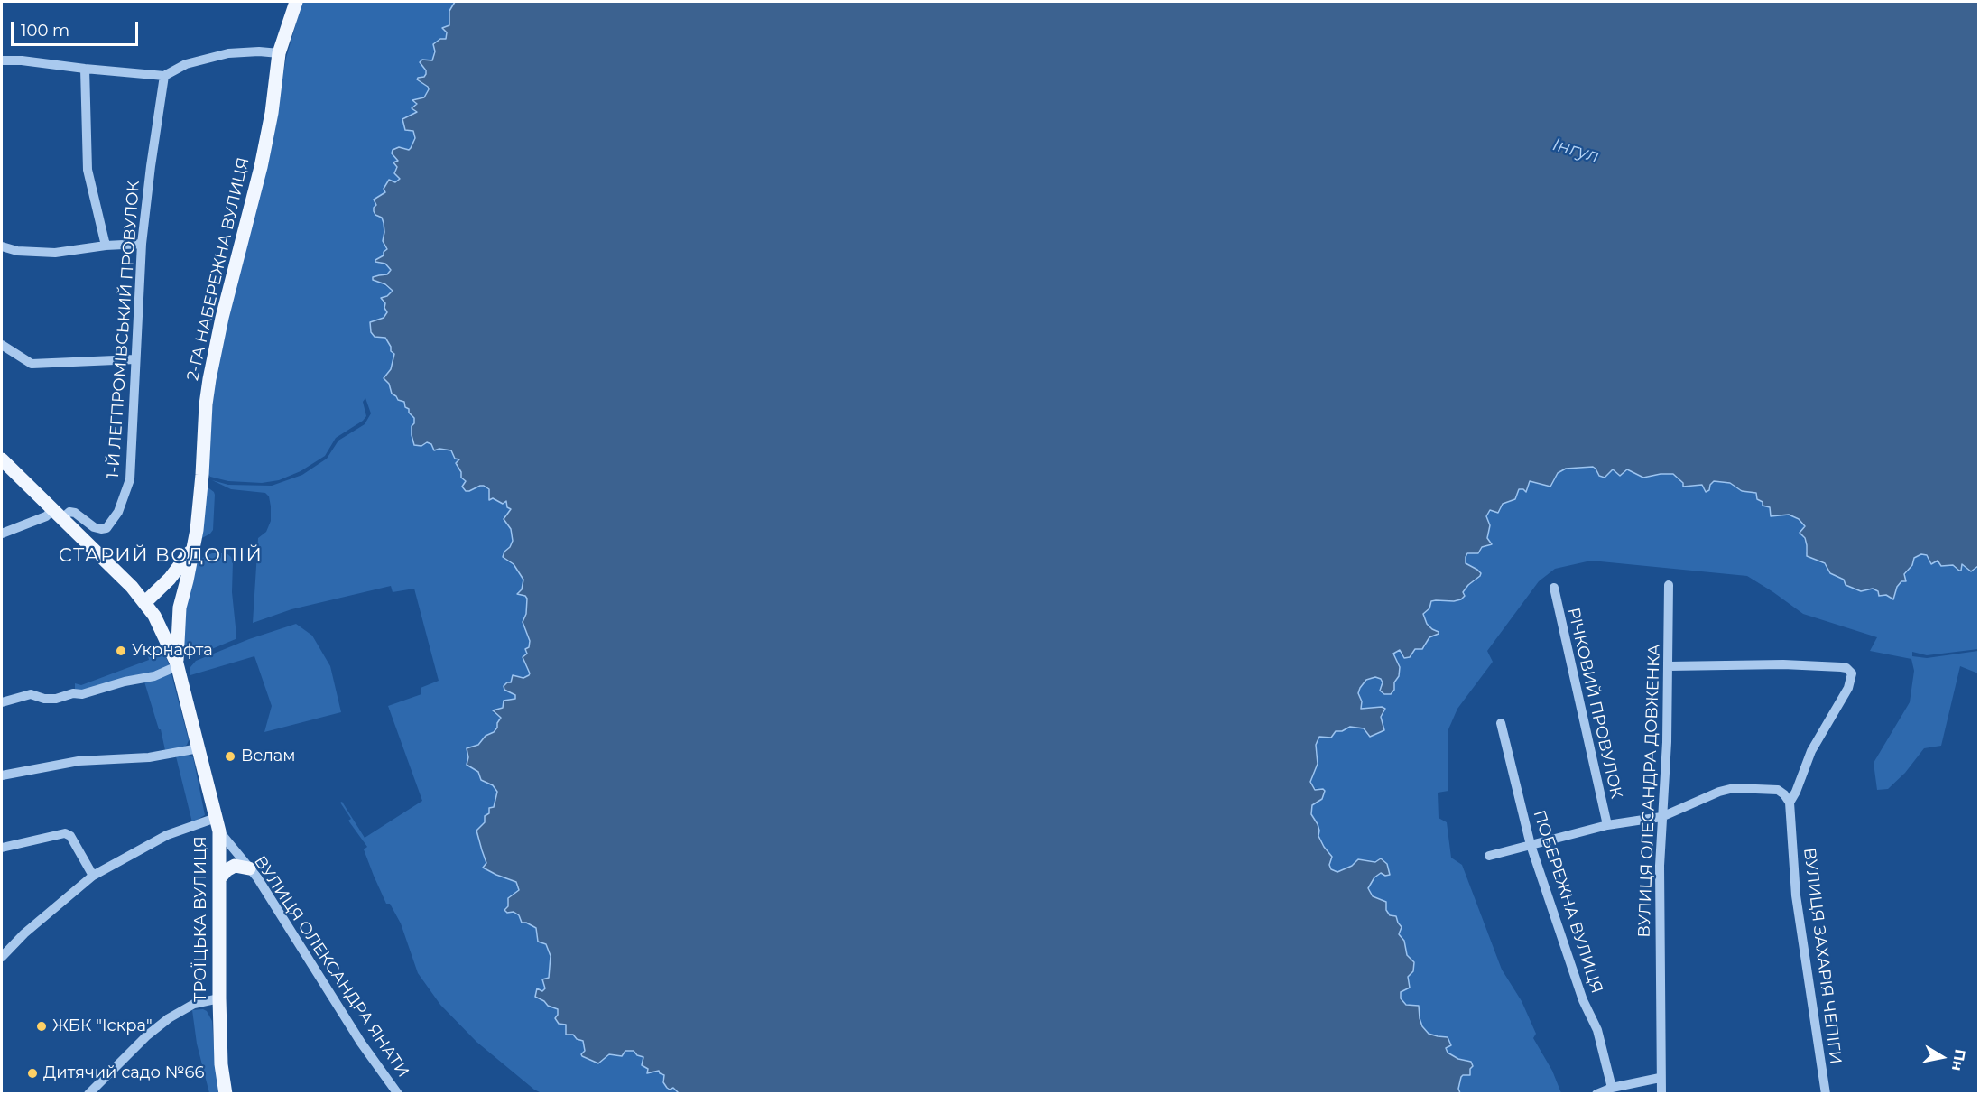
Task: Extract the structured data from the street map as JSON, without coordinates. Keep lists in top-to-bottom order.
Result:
{
  "streets": {
    "main road": ["2-ГА НАБЕРЕЖНА ВУЛИЦЯ", "ТРОЇЦЬКА ВУЛИЦЯ"],
    "street": [
      "1-Й ЛЕГПРОМІВСЬКИЙ ПРОВУЛОК",
      "РІЧКОВИЙ ПРОВУЛОК",
      "ВУЛИЦЯ ОЛЕСАНДРА ДОВЖЕНКА",
      "ПОБЕРЕЖНА ВУЛИЦЯ",
      "ВУЛИЦЯ ЗАХАРІЯ ЧЕПІГИ",
      "ВУЛИЦЯ ОЛЕКСАНДРА ЯНАТИ"
    ]
  },
  "crossings": [
    ["2-ГА НАБЕРЕЖНА ВУЛИЦЯ", "ТРОЇЦЬКА ВУЛИЦЯ"],
    ["1-Й ЛЕГПРОМІВСЬКИЙ ПРОВУЛОК", "ТРОЇЦЬКА ВУЛИЦЯ"],
    ["ВУЛИЦЯ ОЛЕСАНДРА ДОВЖЕНКА", "ВУЛИЦЯ ЗАХАРІЯ ЧЕПІГИ"],
    ["ТРОЇЦЬКА ВУЛИЦЯ", "ВУЛИЦЯ ОЛЕКСАНДРА ЯНАТИ"]
  ],
  "districts": ["СТАРИЙ ВОДОПІЙ"],
  "water": ["Інгул"],
  "places": [
    "Укрнафта",
    "Велам",
    "ЖБК \"Іскра\"",
    "Дитячий садо №66"
  ],
  "scale_bar": "100 m",
  "north": "right"
}
